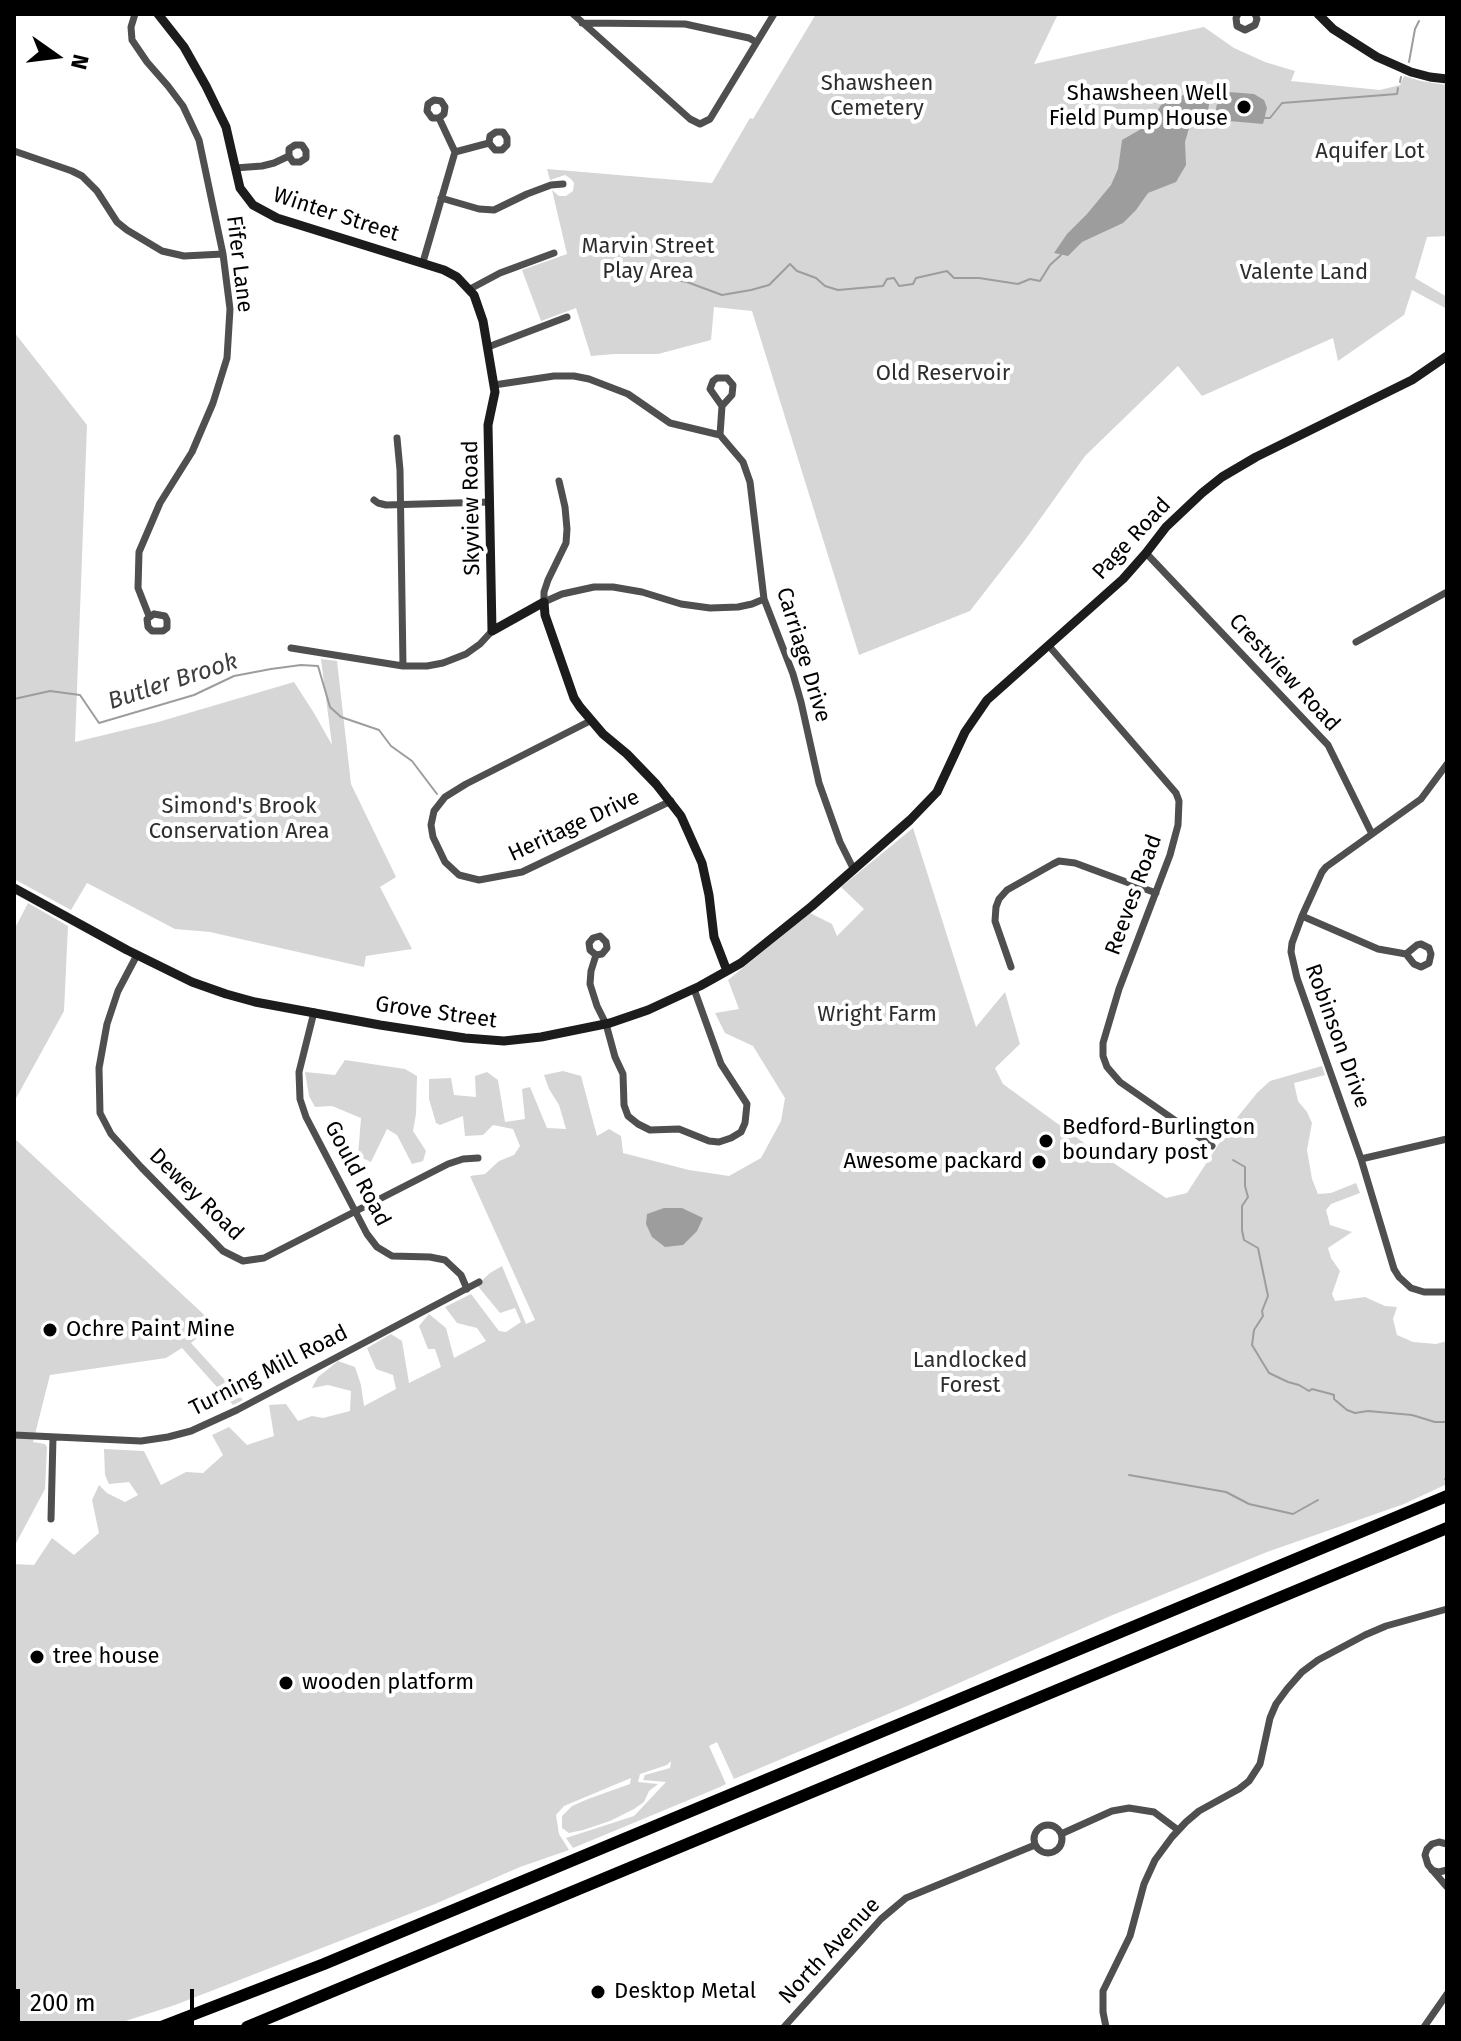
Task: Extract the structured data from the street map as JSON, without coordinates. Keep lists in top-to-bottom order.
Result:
{
  "streets": {
    "main road": [
      "Winter Street",
      "Skyview Road",
      "Page Road",
      "Grove Street"
    ],
    "street": [
      "Fifer Lane",
      "Carriage Drive",
      "Crestview Road",
      "Heritage Drive",
      "Reeves Road",
      "Robinson Drive",
      "Gould Road",
      "Dewey Road",
      "Turning Mill Road",
      "North Avenue"
    ]
  },
  "crossings": [
    ["Page Road", "Crestview Road"],
    ["Page Road", "Reeves Road"],
    ["Page Road", "Grove Street"],
    ["Carriage Drive", "Grove Street"],
    ["Crestview Road", "Robinson Drive"],
    ["Grove Street", "Gould Road"],
    ["Grove Street", "Dewey Road"],
    ["Gould Road", "Dewey Road"],
    ["Gould Road", "Turning Mill Road"]
  ],
  "water": ["Butler Brook"],
  "parks": [
    "Shawsheen Cemetery",
    "Aquifer Lot",
    "Marvin Street Play Area",
    "Valente Land",
    "Old Reservoir",
    "Simond's Brook Conservation Area",
    "Wright Farm",
    "Landlocked Forest"
  ],
  "places": [
    "Shawsheen Well Field Pump House",
    "Bedford-Burlington boundary post",
    "Awesome packard",
    "Ochre Paint Mine",
    "tree house",
    "wooden platform",
    "Desktop Metal"
  ],
  "scale_bar": "200 m",
  "north": "right"
}
